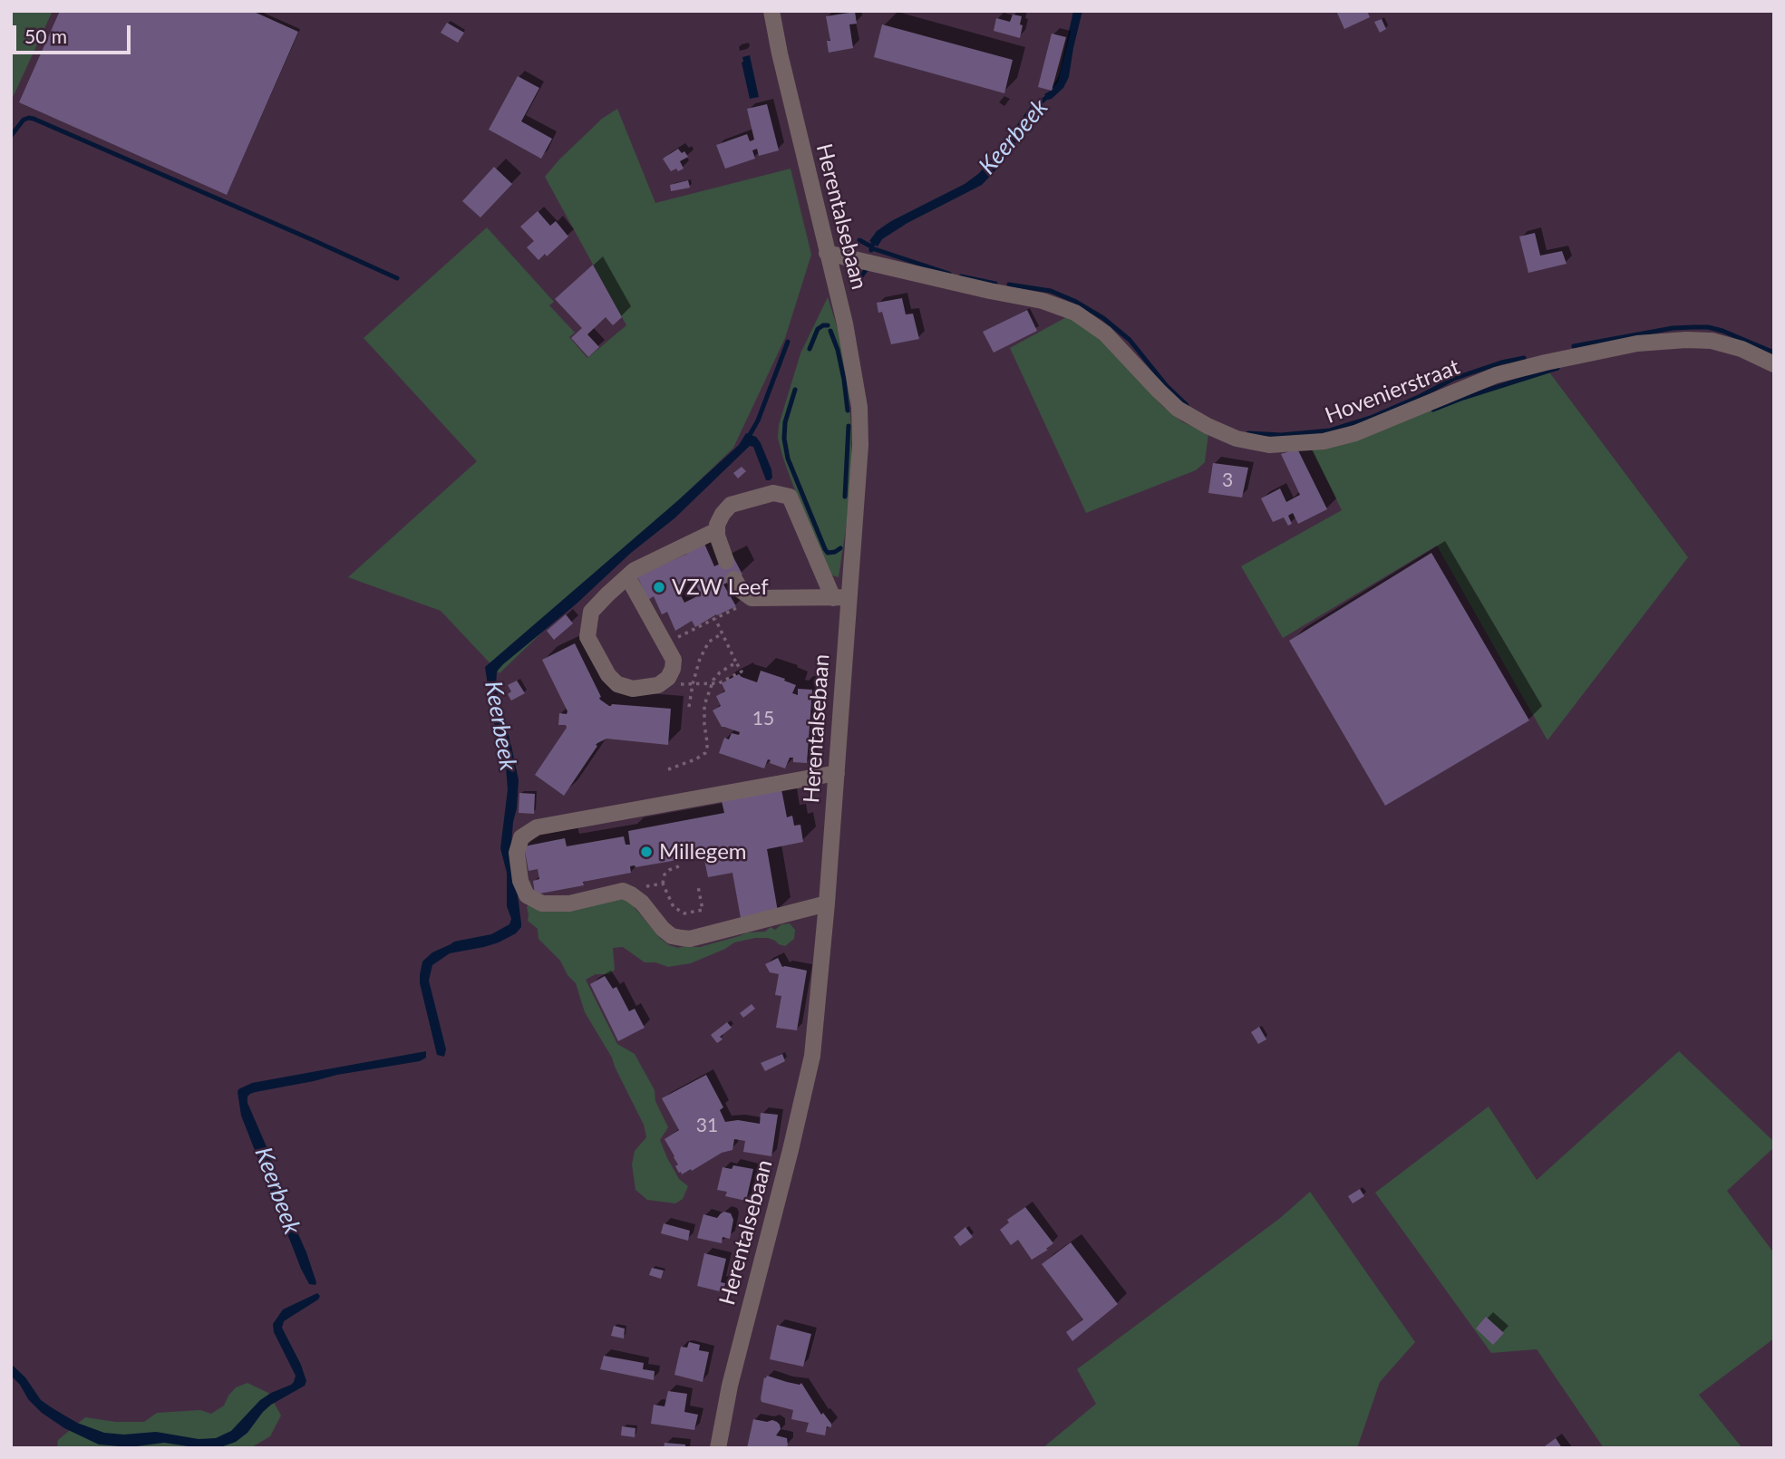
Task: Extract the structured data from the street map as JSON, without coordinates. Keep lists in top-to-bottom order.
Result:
{
  "streets": {
    "street": ["Herentalsebaan", "Hovenierstraat"]
  },
  "crossings": [
    ["Herentalsebaan", "Hovenierstraat"]
  ],
  "water": ["Keerbeek"],
  "places": ["VZW Leef", "Millegem"],
  "house_numbers": ["3", "15", "31"],
  "scale_bar": "50 m"
}
